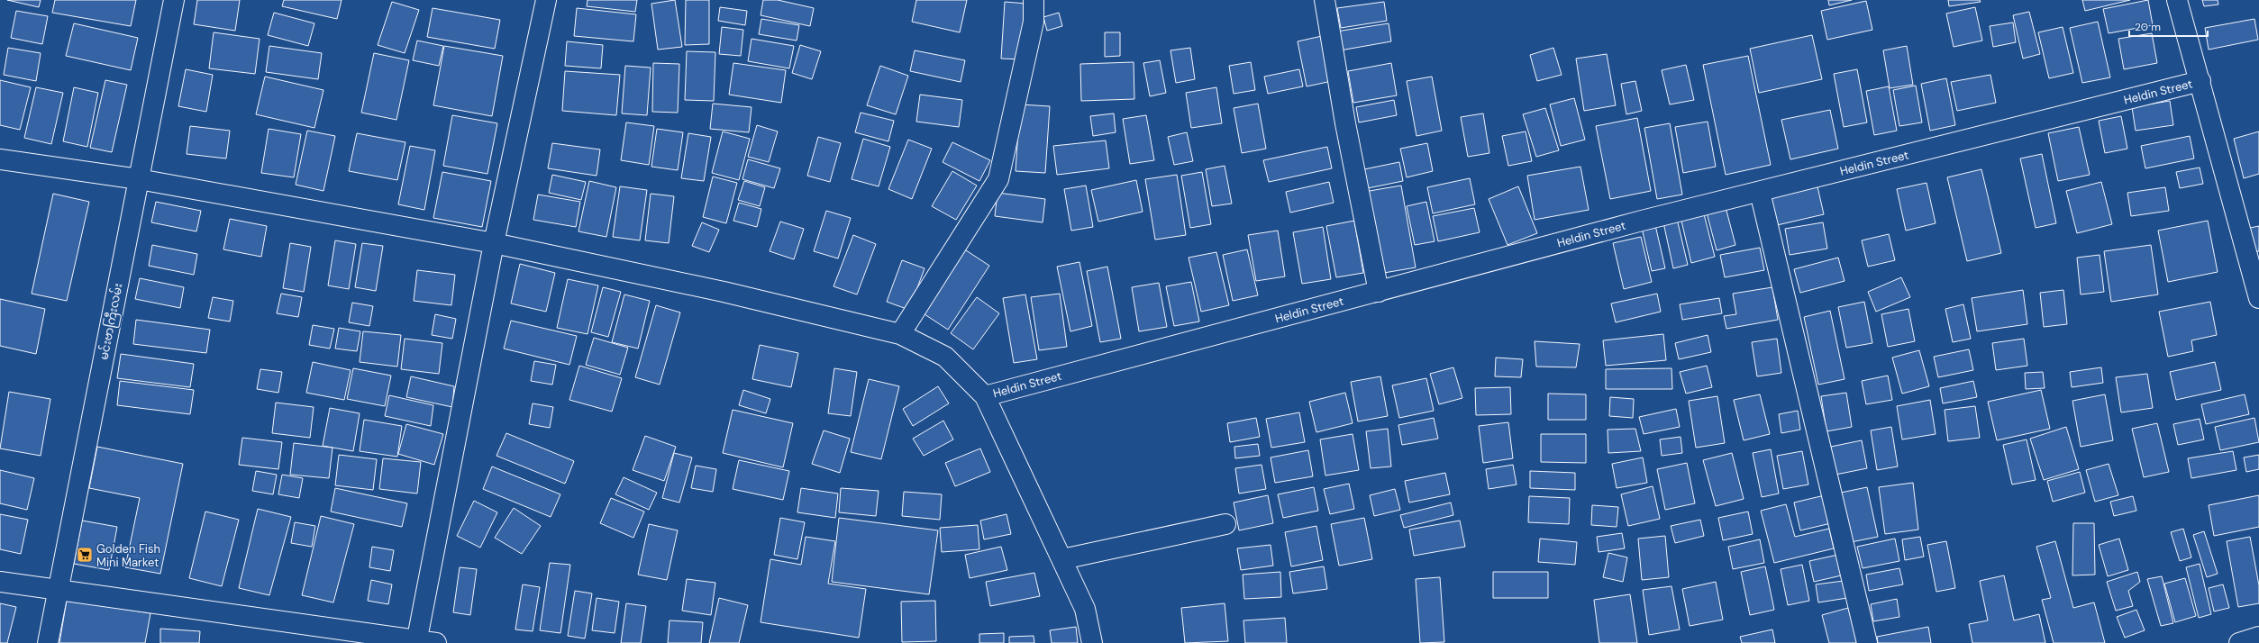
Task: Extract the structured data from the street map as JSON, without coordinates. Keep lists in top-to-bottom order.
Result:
{
  "streets": {
    "street": ["Heldin Street", "မင်းဗာကြီးလမ်း"]
  },
  "places": {
    "supermarket": ["Golden Fish Mini Market"]
  },
  "scale_bar": "20 m"
}
